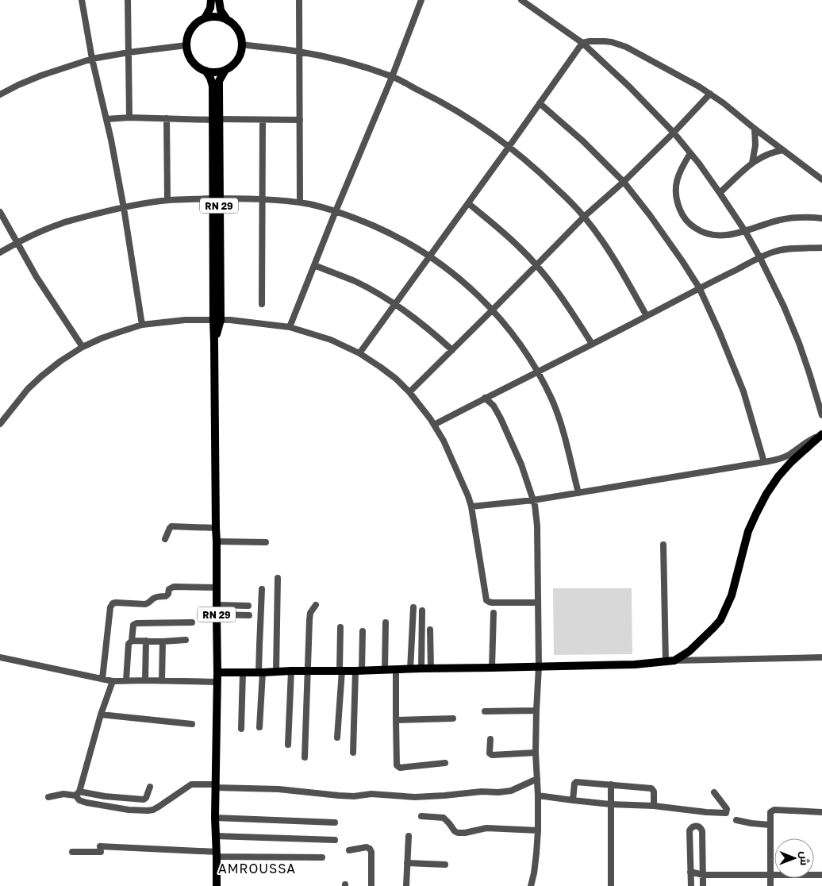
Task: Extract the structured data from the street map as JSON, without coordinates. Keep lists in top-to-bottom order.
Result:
{
  "streets": {
    "main road": ["RN 29"]
  },
  "districts": ["AMROUSSA"],
  "north": "right"
}
